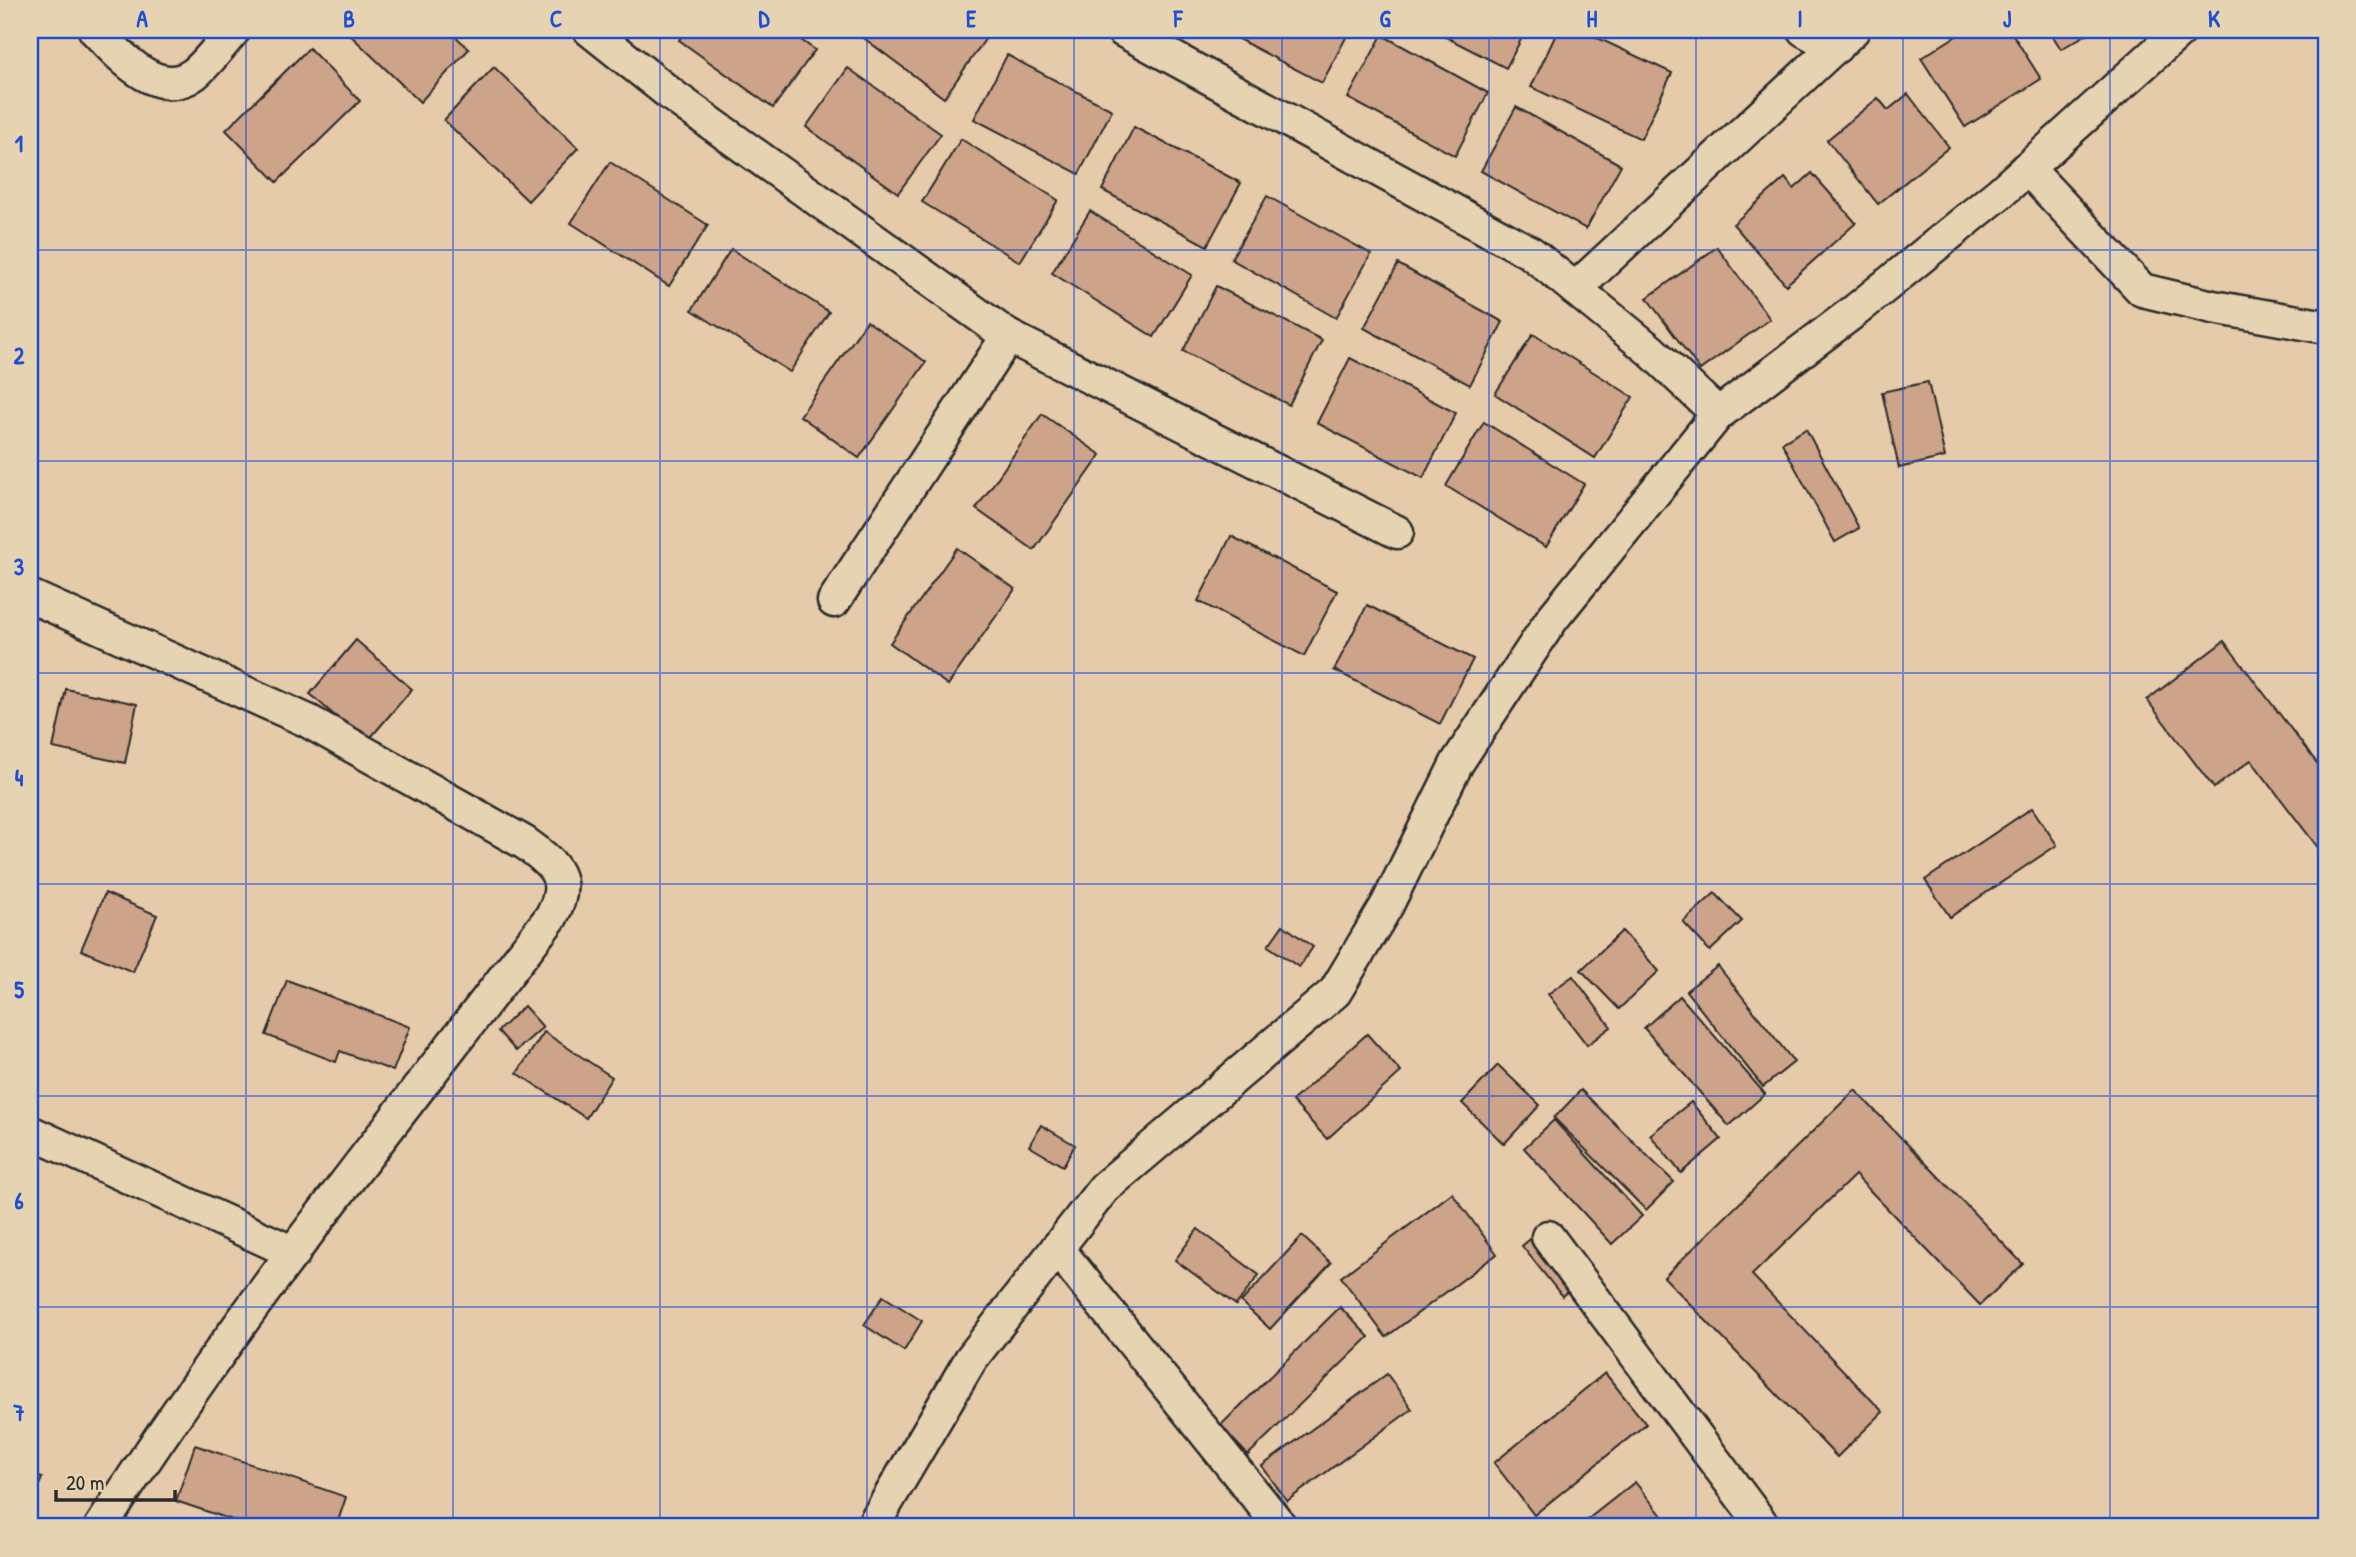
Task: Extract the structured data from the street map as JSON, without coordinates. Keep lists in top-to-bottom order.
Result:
{
  "scale_bar": "20 m",
  "grid": {
    "columns": [
      "A",
      "B",
      "C",
      "D",
      "E",
      "F",
      "G",
      "H",
      "I",
      "J",
      "K"
    ],
    "rows": [
      "1",
      "2",
      "3",
      "4",
      "5",
      "6",
      "7"
    ]
  }
}
